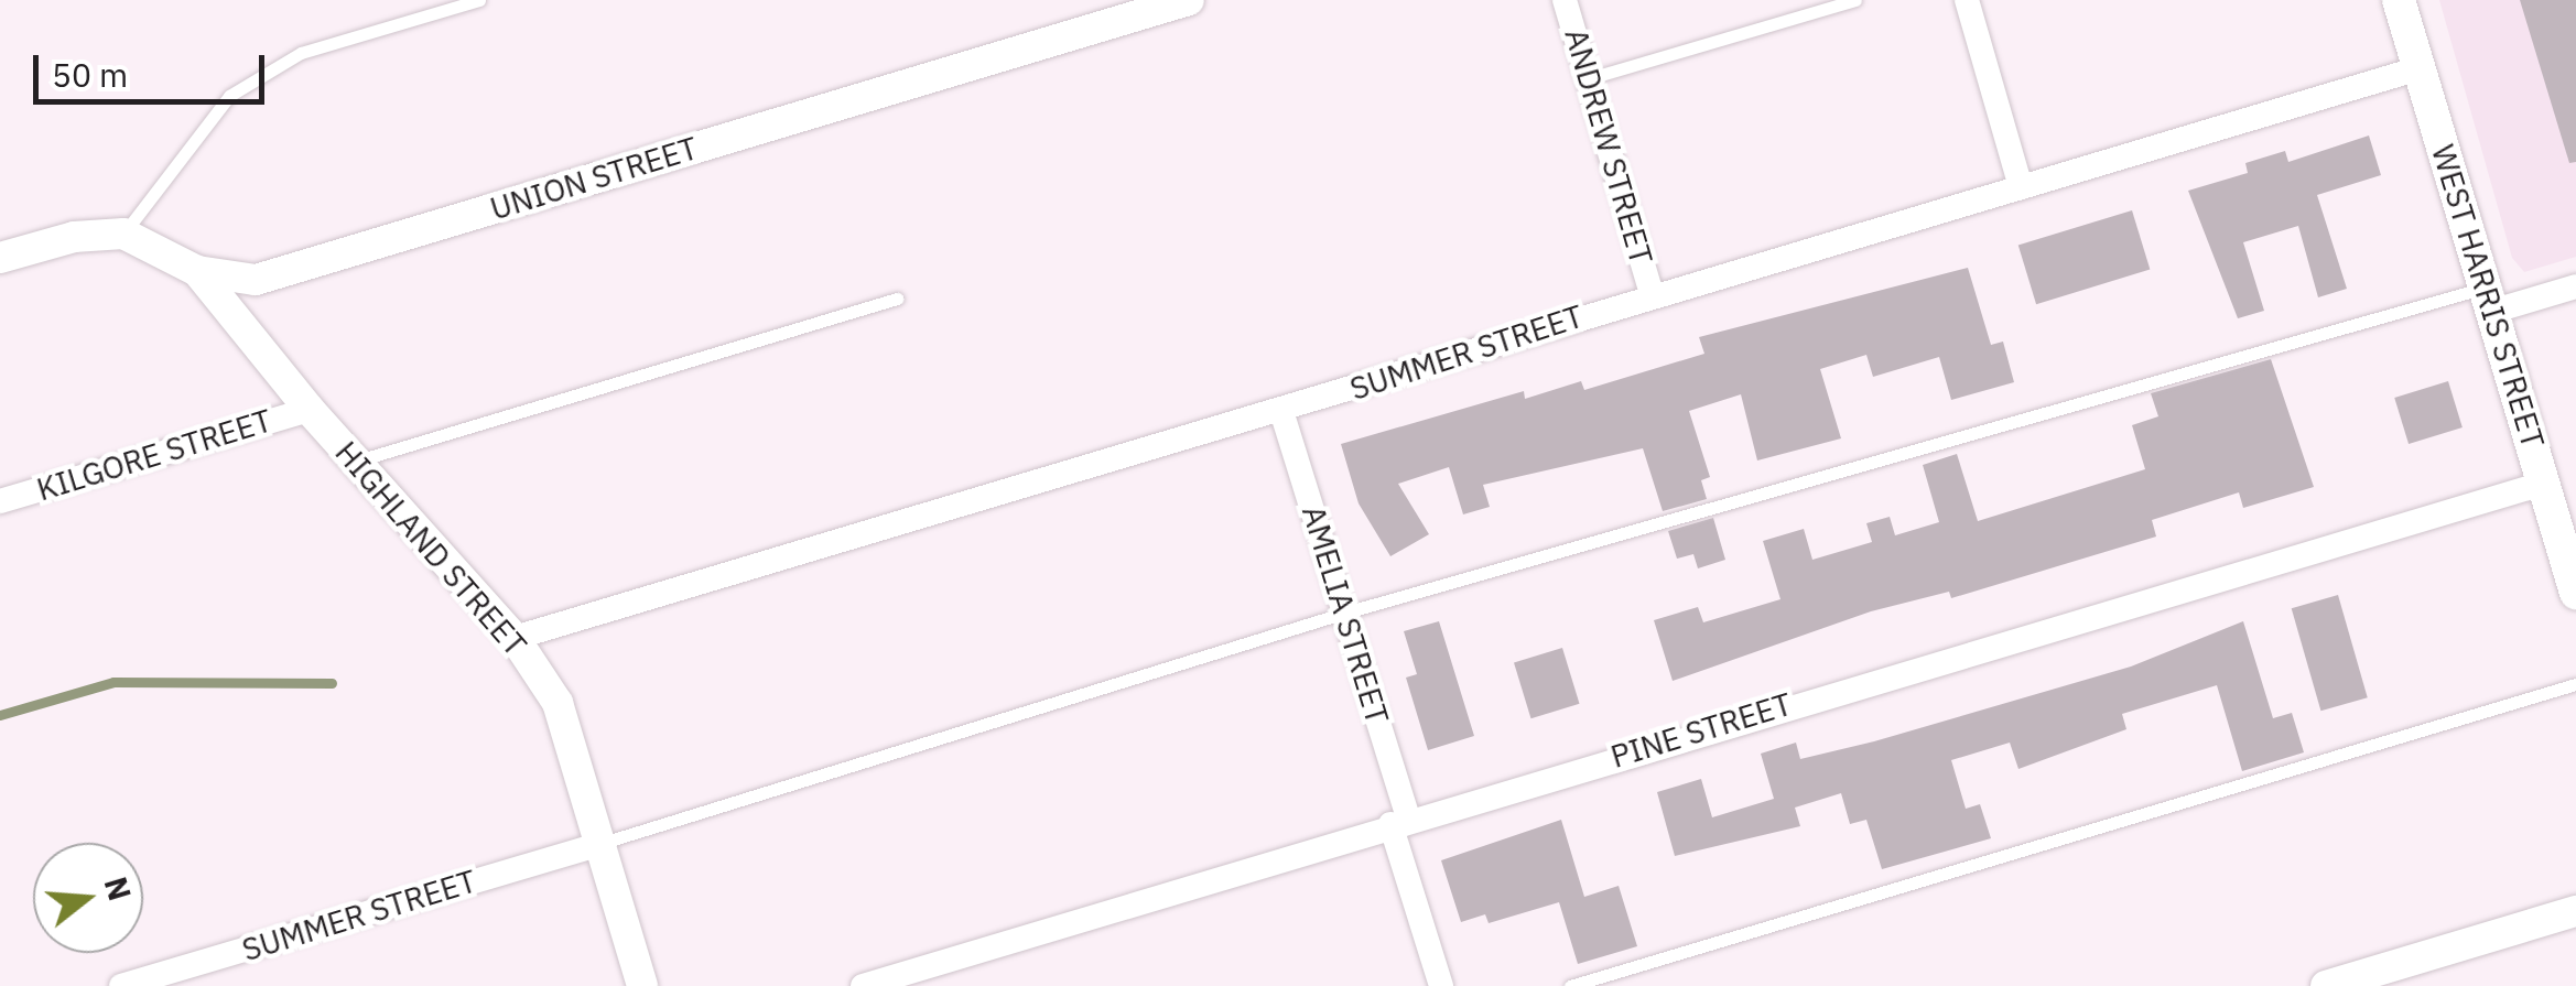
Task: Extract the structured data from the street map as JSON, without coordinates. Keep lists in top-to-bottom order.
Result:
{
  "streets": {
    "main road": ["WEST HARRIS STREET"],
    "street": [
      "ANDREW STREET",
      "UNION STREET",
      "SUMMER STREET",
      "KILGORE STREET",
      "HIGHLAND STREET",
      "AMELIA STREET",
      "PINE STREET"
    ]
  },
  "crossings": [
    ["ANDREW STREET", "SUMMER STREET"],
    ["UNION STREET", "HIGHLAND STREET"],
    ["WEST HARRIS STREET", "SUMMER STREET"],
    ["WEST HARRIS STREET", "PINE STREET"],
    ["SUMMER STREET", "HIGHLAND STREET"],
    ["SUMMER STREET", "AMELIA STREET"],
    ["KILGORE STREET", "HIGHLAND STREET"],
    ["AMELIA STREET", "PINE STREET"]
  ],
  "scale_bar": "50 m",
  "north": "right"
}
